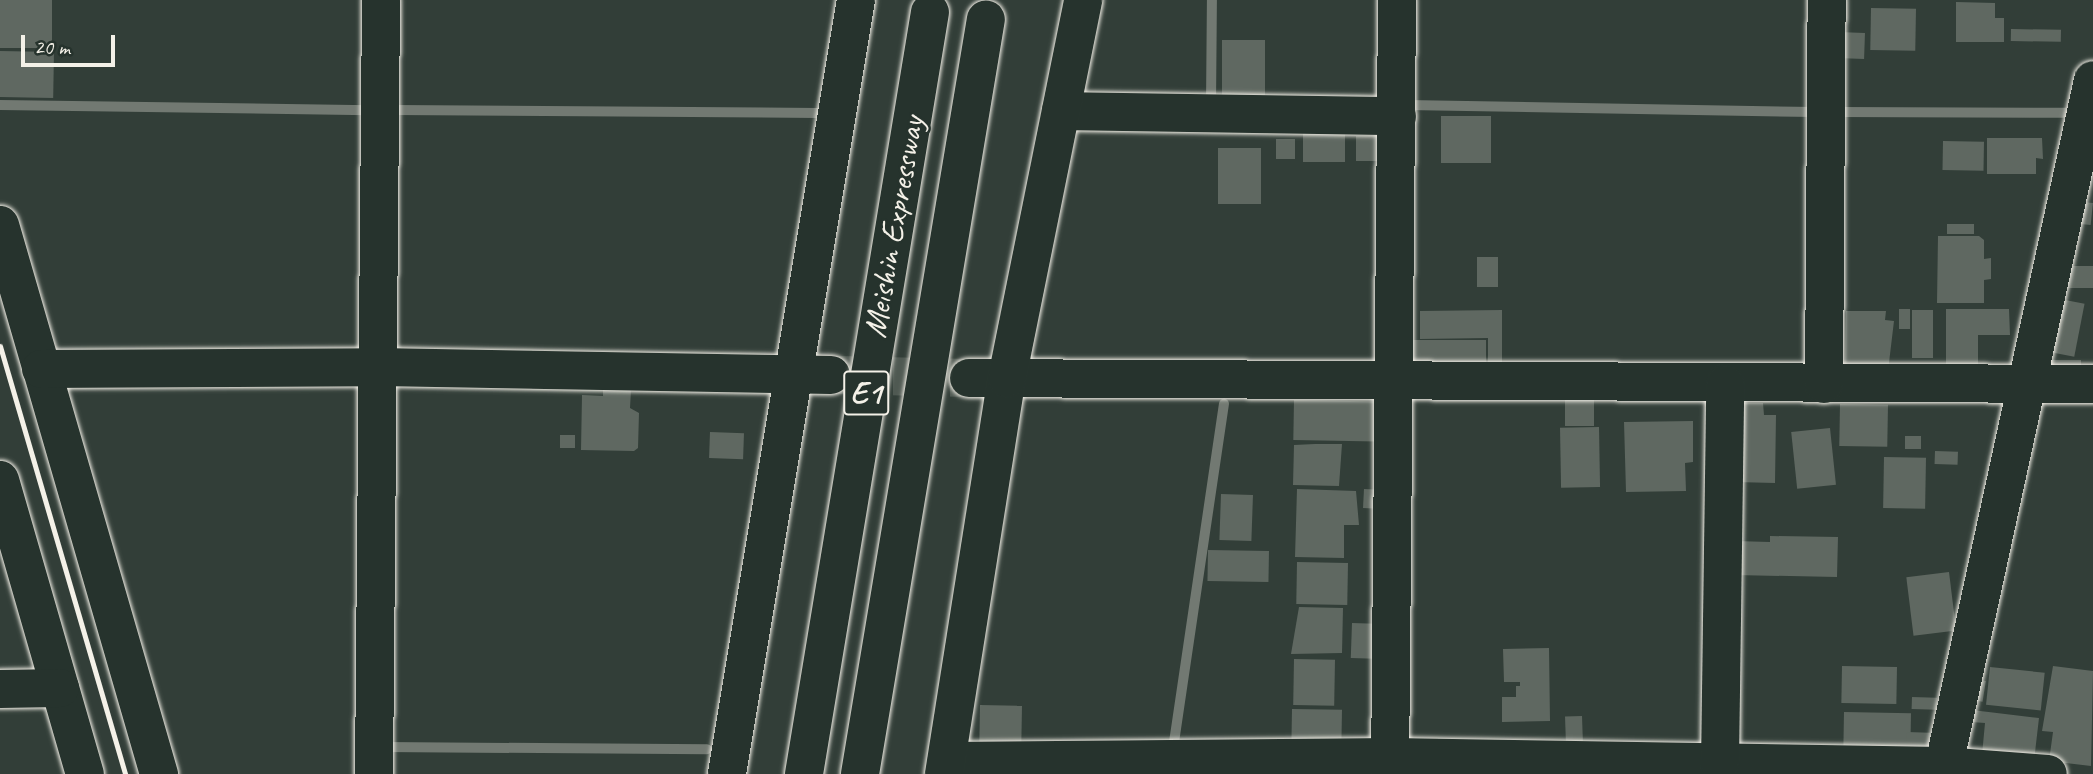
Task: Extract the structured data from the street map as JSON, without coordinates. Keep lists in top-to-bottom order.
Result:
{
  "streets": {
    "main road": ["Meishin Expressway", "E1"]
  },
  "scale_bar": "20 m"
}
